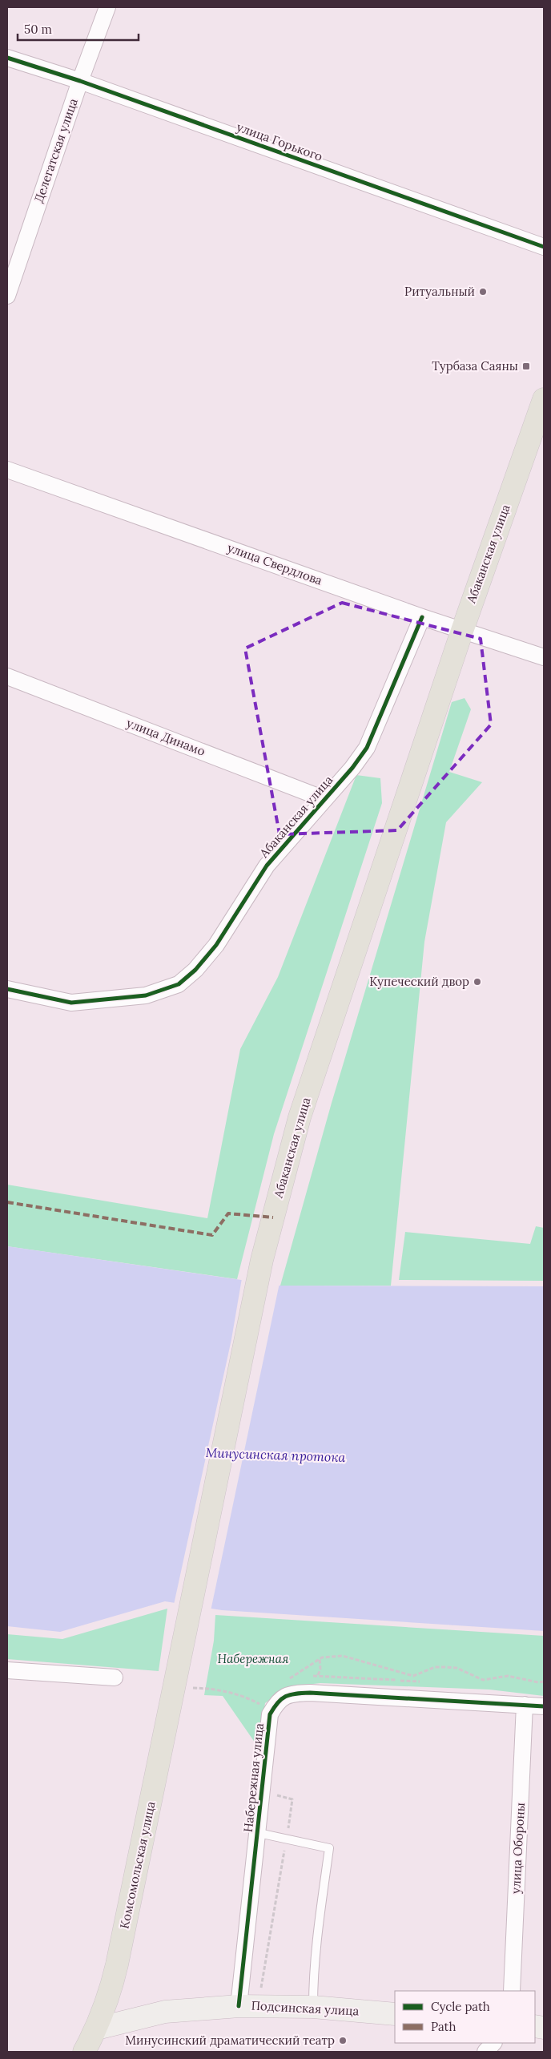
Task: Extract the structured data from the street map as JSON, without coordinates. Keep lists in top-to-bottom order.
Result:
{
  "streets": {
    "main road": ["Абаканская улица", "Комсомольская улица"],
    "street": [
      "улица Горького",
      "Делегатская улица",
      "улица Свердлова",
      "улица Динамо",
      "Набережная улица",
      "улица Обороны",
      "Подсинская улица"
    ]
  },
  "crossings": [
    ["улица Горького", "Делегатская улица"],
    ["Абаканская улица", "улица Свердлова"],
    ["Абаканская улица", "улица Динамо"],
    ["Абаканская улица", "Комсомольская улица"],
    ["Набережная улица", "улица Обороны"],
    ["Набережная улица", "Подсинская улица"],
    ["Комсомольская улица", "Подсинская улица"]
  ],
  "water": ["Минусинская протока"],
  "parks": ["Набережная"],
  "places": {
    "other": ["Ритуальный", "Купеческий двор", "Минусинский драматический театр"],
    "transit": ["Турбаза Саяны"]
  },
  "legend": ["Cycle path", "Path"],
  "scale_bar": "50 m"
}
